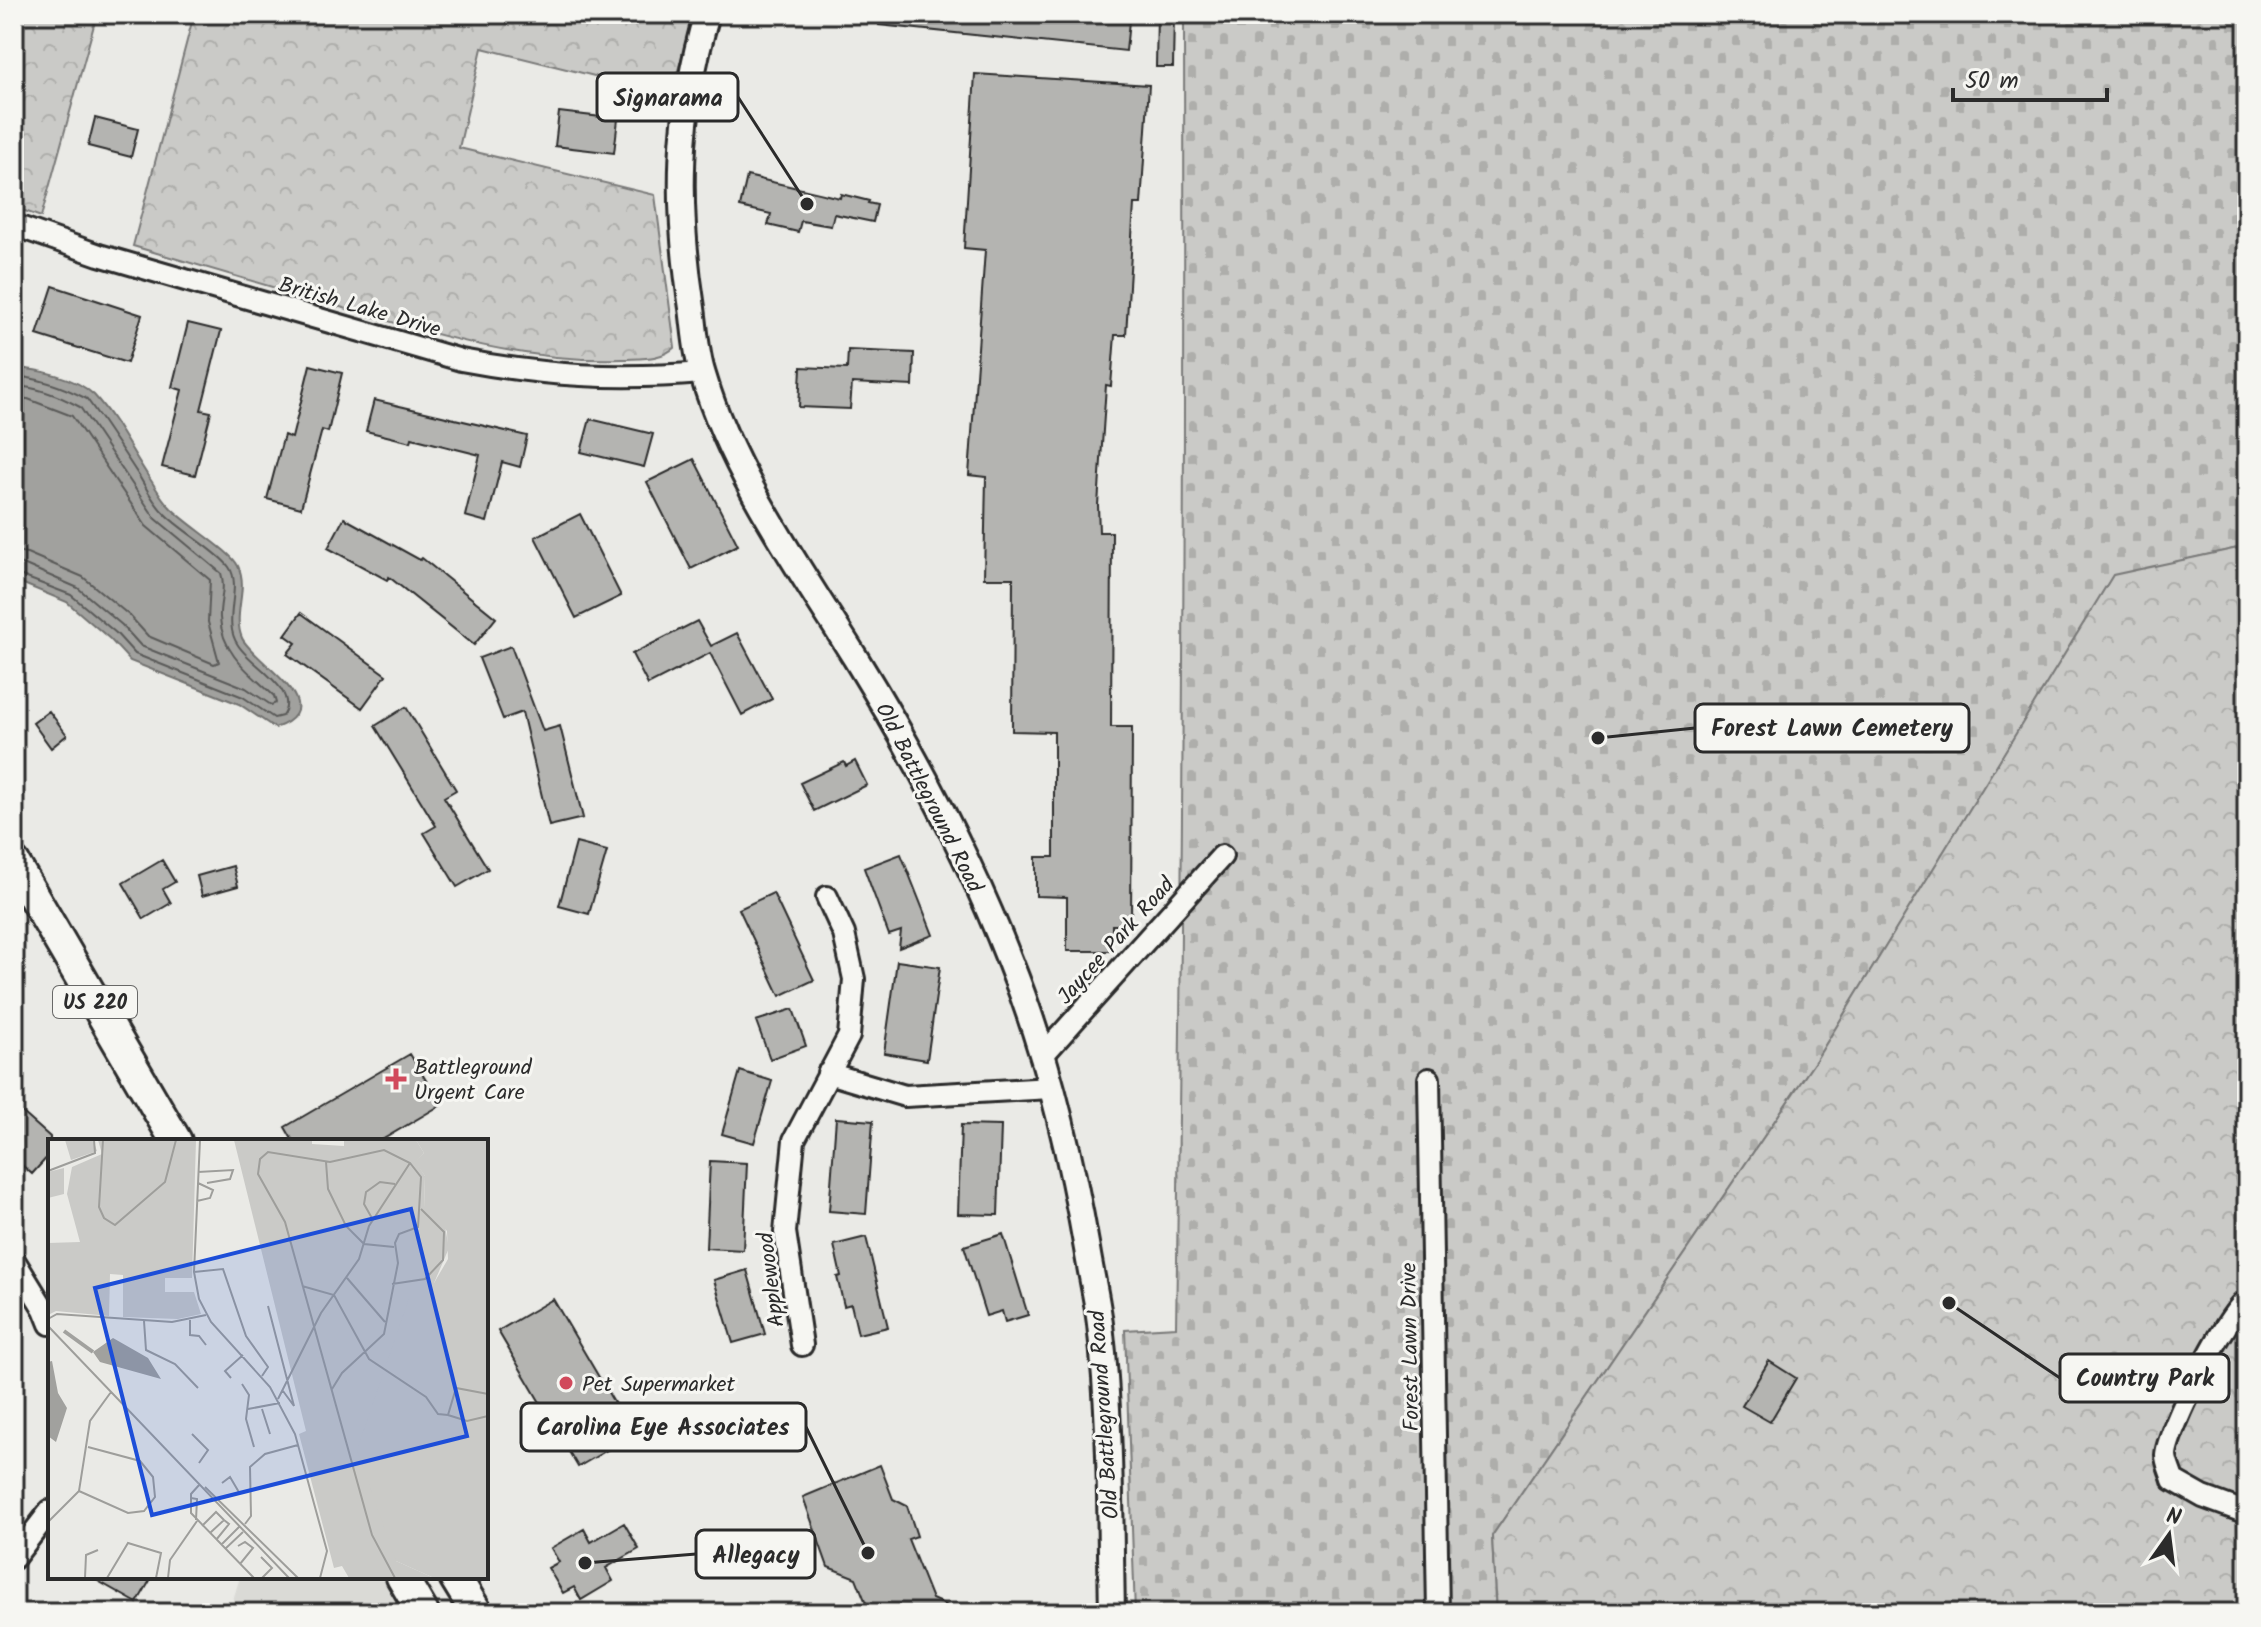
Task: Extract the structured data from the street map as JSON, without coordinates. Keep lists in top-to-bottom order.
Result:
{
  "streets": {
    "main road": ["US 220"],
    "street": [
      "British Lake Drive",
      "Old Battleground Road",
      "Jaycee Park Road",
      "Applewood",
      "Forest Lawn Drive"
    ]
  },
  "crossings": [
    ["British Lake Drive", "Old Battleground Road"],
    ["Old Battleground Road", "Jaycee Park Road"]
  ],
  "places": {
    "other": [
      "Signarama",
      "Forest Lawn Cemetery",
      "Country Park",
      "Pet Supermarket",
      "Carolina Eye Associates",
      "Allegacy"
    ],
    "health": ["Battleground Urgent Care"]
  },
  "scale_bar": "50 m",
  "north": "top"
}
